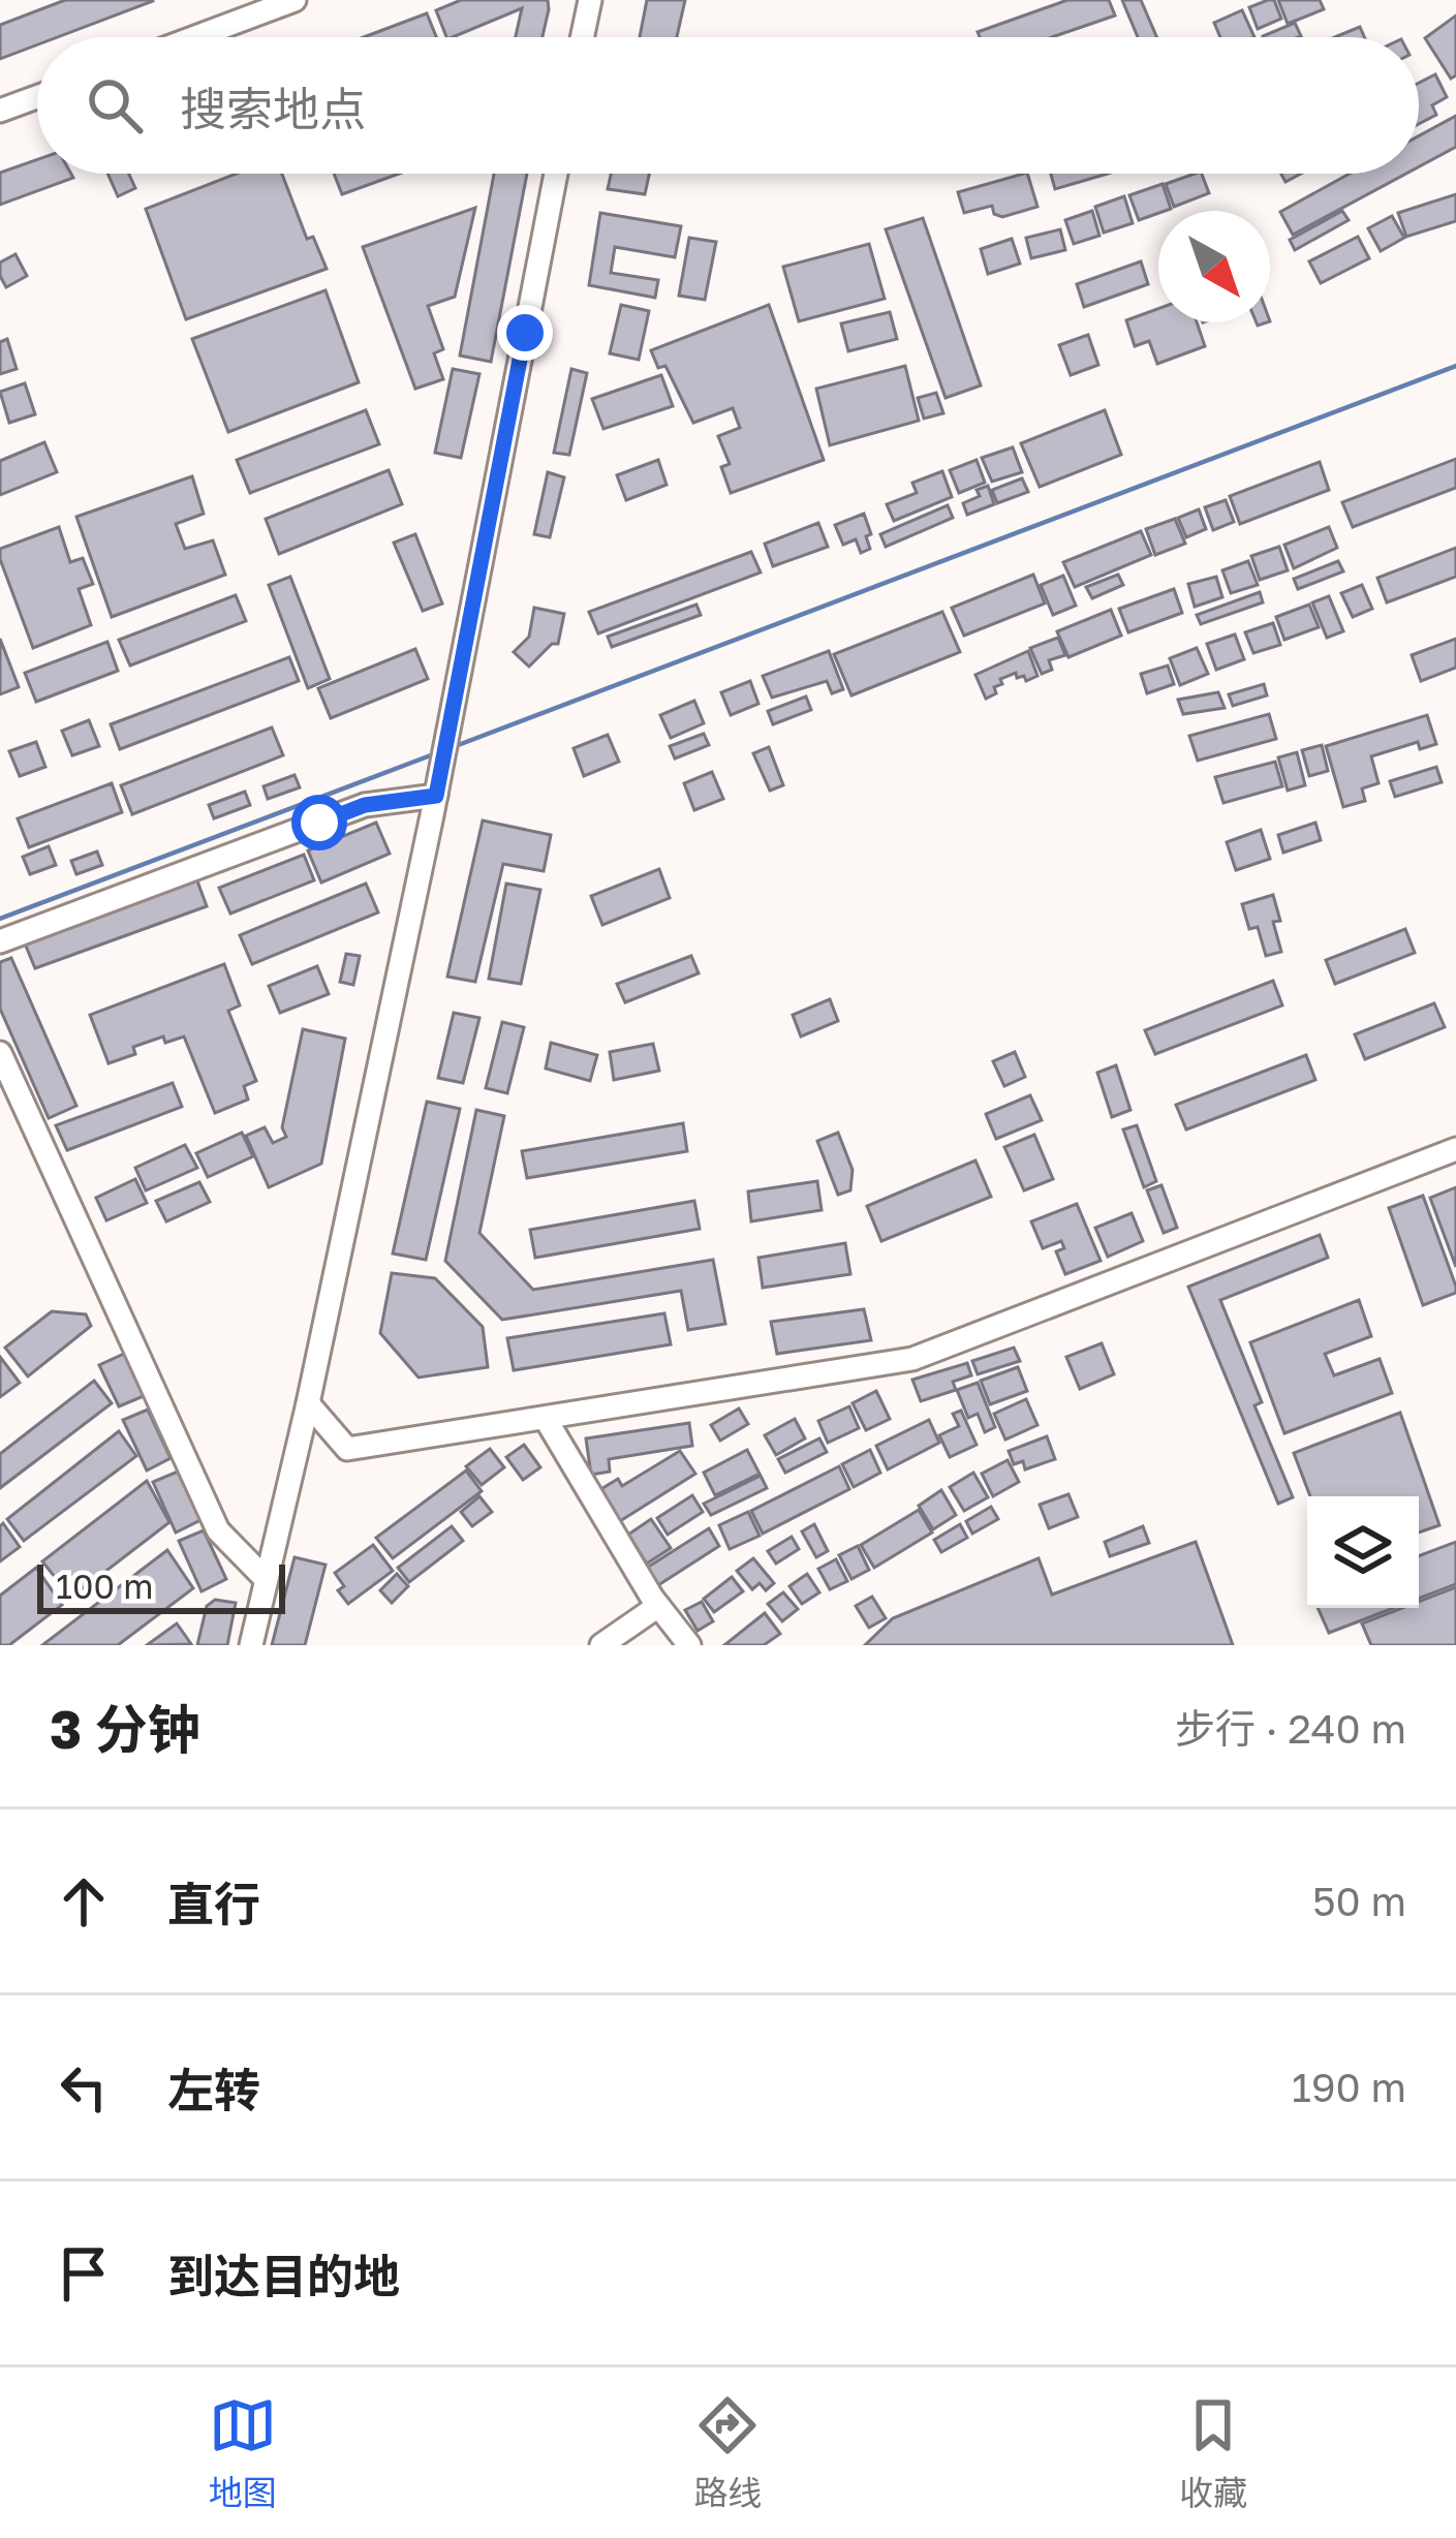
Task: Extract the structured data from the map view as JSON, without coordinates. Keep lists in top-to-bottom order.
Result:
{
  "scale_bar": "100 m",
  "north": "bottom right",
  "page": {
    "search": "搜索地点",
    "scale": "100 m",
    "heading": ["3 分钟", "步行 · 240 m"],
    "list": [
      ["直行", "50 m"],
      ["左转", "190 m"],
      "到达目的地"
    ],
    "nav": ["地图", "路线", "收藏"]
  }
}
